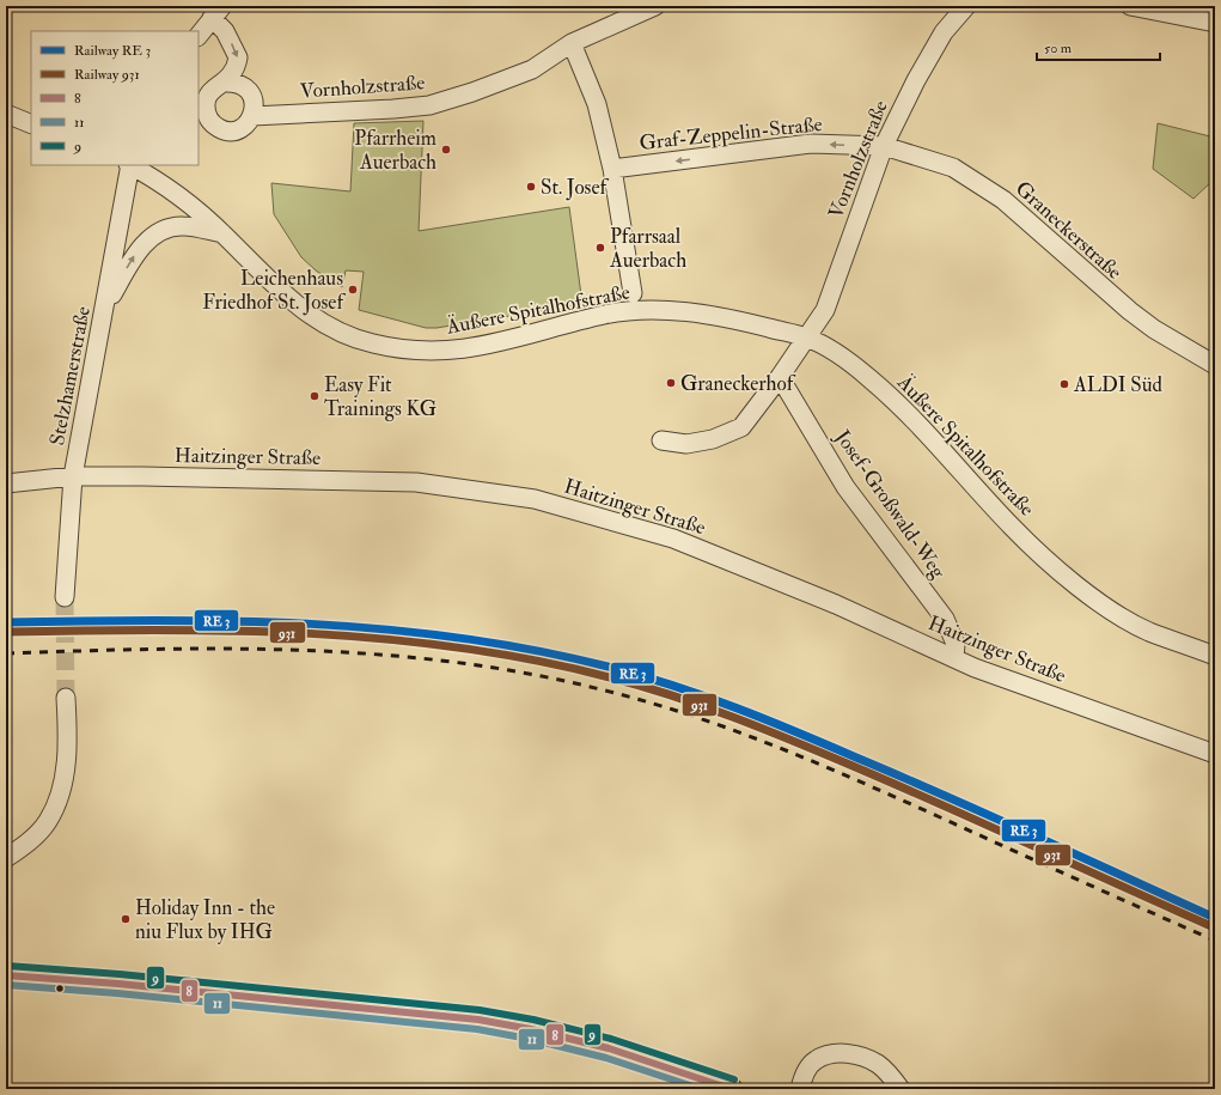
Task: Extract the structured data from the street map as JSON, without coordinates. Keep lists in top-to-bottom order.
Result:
{
  "streets": {
    "street": [
      "Vornholzstraße",
      "Graf-Zeppelin-Straße",
      "Graneckerstraße",
      "Äußere Spitalhofstraße",
      "Stelzhamerstraße",
      "Haitzinger Straße",
      "Josef-Großwald-Weg"
    ]
  },
  "crossings": [
    ["Vornholzstraße", "Graf-Zeppelin-Straße"],
    ["Vornholzstraße", "Graneckerstraße"],
    ["Vornholzstraße", "Äußere Spitalhofstraße"],
    ["Graf-Zeppelin-Straße", "Graneckerstraße"],
    ["Stelzhamerstraße", "Haitzinger Straße"],
    ["Haitzinger Straße", "Josef-Großwald-Weg"]
  ],
  "one_way": ["Graf-Zeppelin-Straße"],
  "places": [
    "Pfarrheim Auerbach",
    "St. Josef",
    "Pfarrsaal Auerbach",
    "Leichenhaus Friedhof St. Josef",
    "Graneckerhof",
    "ALDI Süd",
    "Easy Fit Trainings KG",
    "Holiday Inn - the niu Flux by IHG"
  ],
  "lines": [
    "rail line 931",
    "transit line 9",
    "transit line 8",
    "transit line 11"
  ],
  "legend": [
    "Railway RE 3",
    "Railway 931",
    "8",
    "11",
    "9"
  ],
  "scale_bar": "50 m"
}
